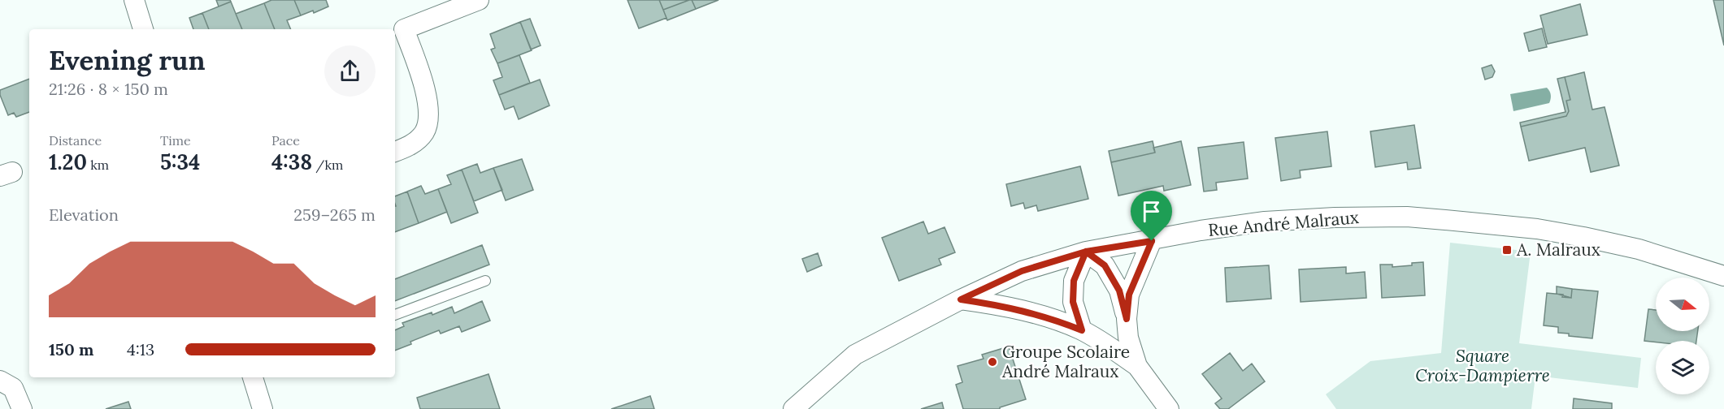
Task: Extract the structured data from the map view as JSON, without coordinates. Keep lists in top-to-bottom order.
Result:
{
  "streets": {
    "street": ["Rue André Malraux"]
  },
  "parks": ["Square Croix-Dampierre"],
  "places": {
    "transit": ["A. Malraux"],
    "other": ["Groupe Scolaire André Malraux"]
  },
  "north": "right",
  "page": {
    "heading": ["Evening run", "21:26 · 8 × 150 m"],
    "stats": [
      ["Distance", "1.20 km"],
      ["Time", "5:34"],
      ["Pace", "4:38 /km"]
    ],
    "chart": ["Elevation", "259–265 m"],
    "list": [
      {
        "name": "150 m",
        "note": "4:13"
      }
    ]
  }
}
